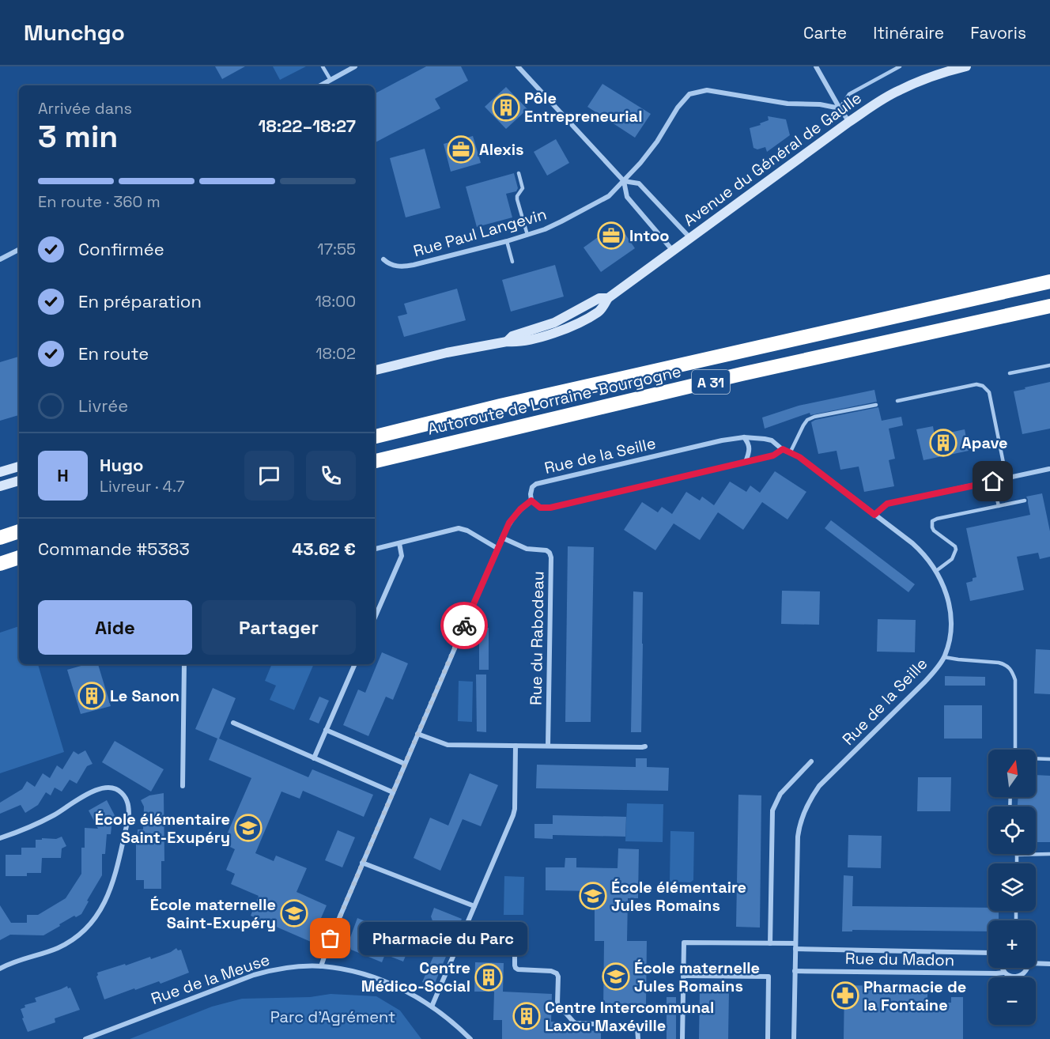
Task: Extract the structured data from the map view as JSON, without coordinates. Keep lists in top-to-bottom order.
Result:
{
  "streets": {
    "highway": ["A 31", "Autoroute de Lorraine-Bourgogne"],
    "main road": ["Avenue du Général de Gaulle"],
    "street": [
      "Rue Paul Langevin",
      "Rue de la Seille",
      "Rue du Rabodeau",
      "Rue du Madon",
      "Rue de la Meuse"
    ]
  },
  "crossings": [
    ["Rue de la Seille", "Rue du Rabodeau"],
    ["Rue de la Seille", "Rue du Madon"],
    ["Rue de la Seille", "Rue de la Meuse"]
  ],
  "parks": ["Parc d'Agrément"],
  "places": {
    "building": [
      "Pôle Entrepreneurial",
      "Apave",
      "Le Sanon",
      "Centre Médico-Social",
      "Centre Intercommunal Laxou Maxéville"
    ],
    "office": ["Alexis", "Intoo"],
    "school or university": [
      "École élémentaire Saint-Exupéry",
      "École élémentaire Jules Romains",
      "École maternelle Saint-Exupéry",
      "École maternelle Jules Romains"
    ],
    "other": ["Pharmacie du Parc"],
    "pharmacy": ["Pharmacie de la Fontaine"]
  },
  "north": "top",
  "page": {
    "header": "Munchgo",
    "nav": ["Carte", "Itinéraire", "Favoris"],
    "heading": ["3 min", "Arrivée dans", "18:22–18:27"],
    "panel": [
      "Hugo",
      "Livreur · 4.7",
      "Commande #5383",
      "43.62 €"
    ],
    "bar": "En route · 360 m",
    "list": [
      ["Confirmée", "17:55"],
      ["En préparation", "18:00"],
      ["En route", "18:02"],
      "Livrée"
    ],
    "round": "H",
    "buttons": ["Aide", "Partager"],
    "map_buttons": ["+", "−"],
    "bubble": "Pharmacie du Parc"
  }
}
